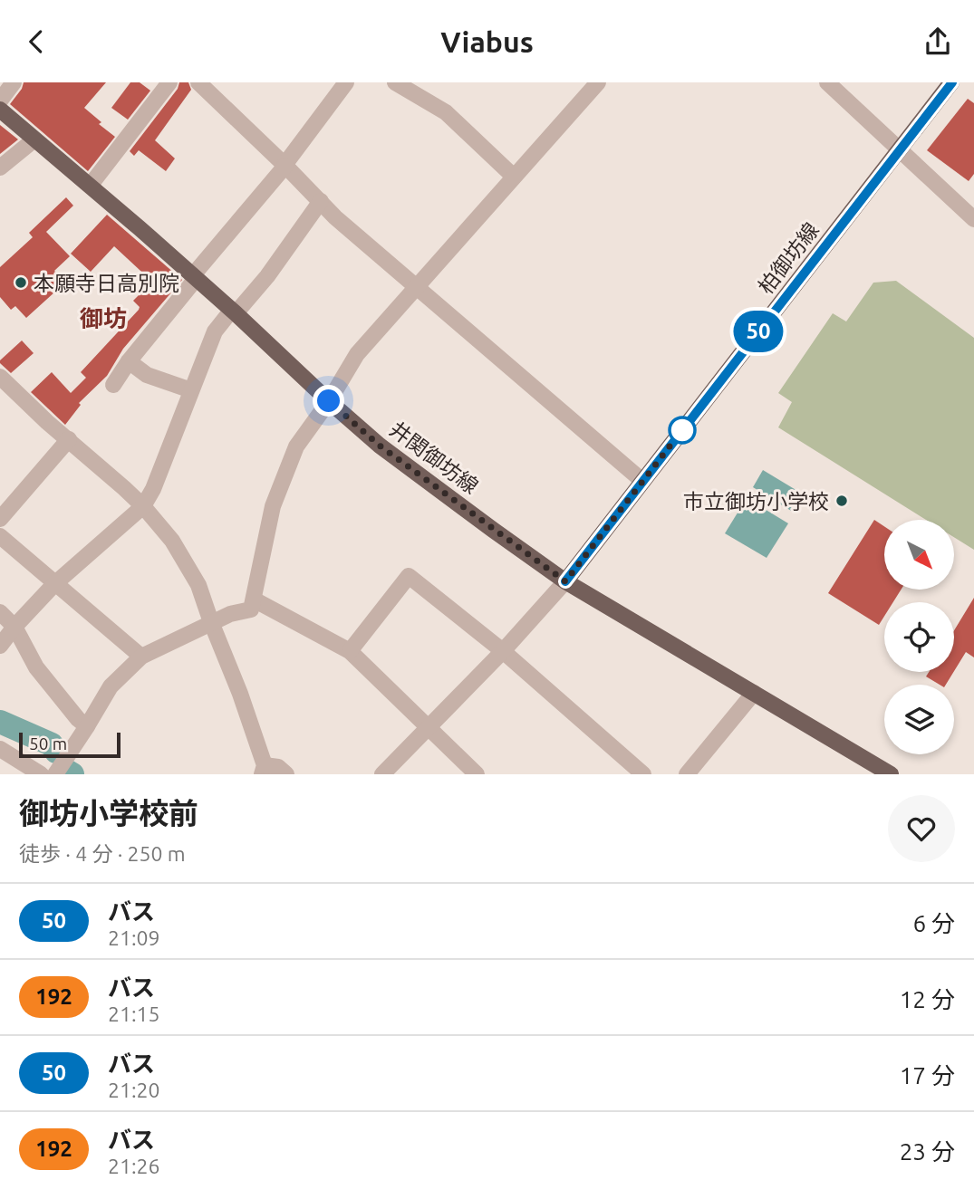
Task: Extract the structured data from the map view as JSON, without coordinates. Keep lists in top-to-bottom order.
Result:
{
  "streets": {
    "main road": ["柏御坊線", "井関御坊線"]
  },
  "crossings": [
    ["柏御坊線", "井関御坊線"]
  ],
  "districts": ["御坊"],
  "places": ["本願寺日高別院", "市立御坊小学校"],
  "lines": ["bus line 50"],
  "scale_bar": "50 m",
  "north": "bottom right",
  "page": {
    "header": "Viabus",
    "on_map": "50",
    "scale": "50 m",
    "heading": ["御坊小学校前", "徒歩 · 4 分 · 250 m"],
    "list": [
      {
        "mark": "50",
        "name": "バス",
        "note": "21:09",
        "value": "6 分"
      },
      {
        "mark": "192",
        "name": "バス",
        "note": "21:15",
        "value": "12 分"
      },
      {
        "mark": "50",
        "name": "バス",
        "note": "21:20",
        "value": "17 分"
      },
      {
        "mark": "192",
        "name": "バス",
        "note": "21:26",
        "value": "23 分"
      }
    ]
  }
}
